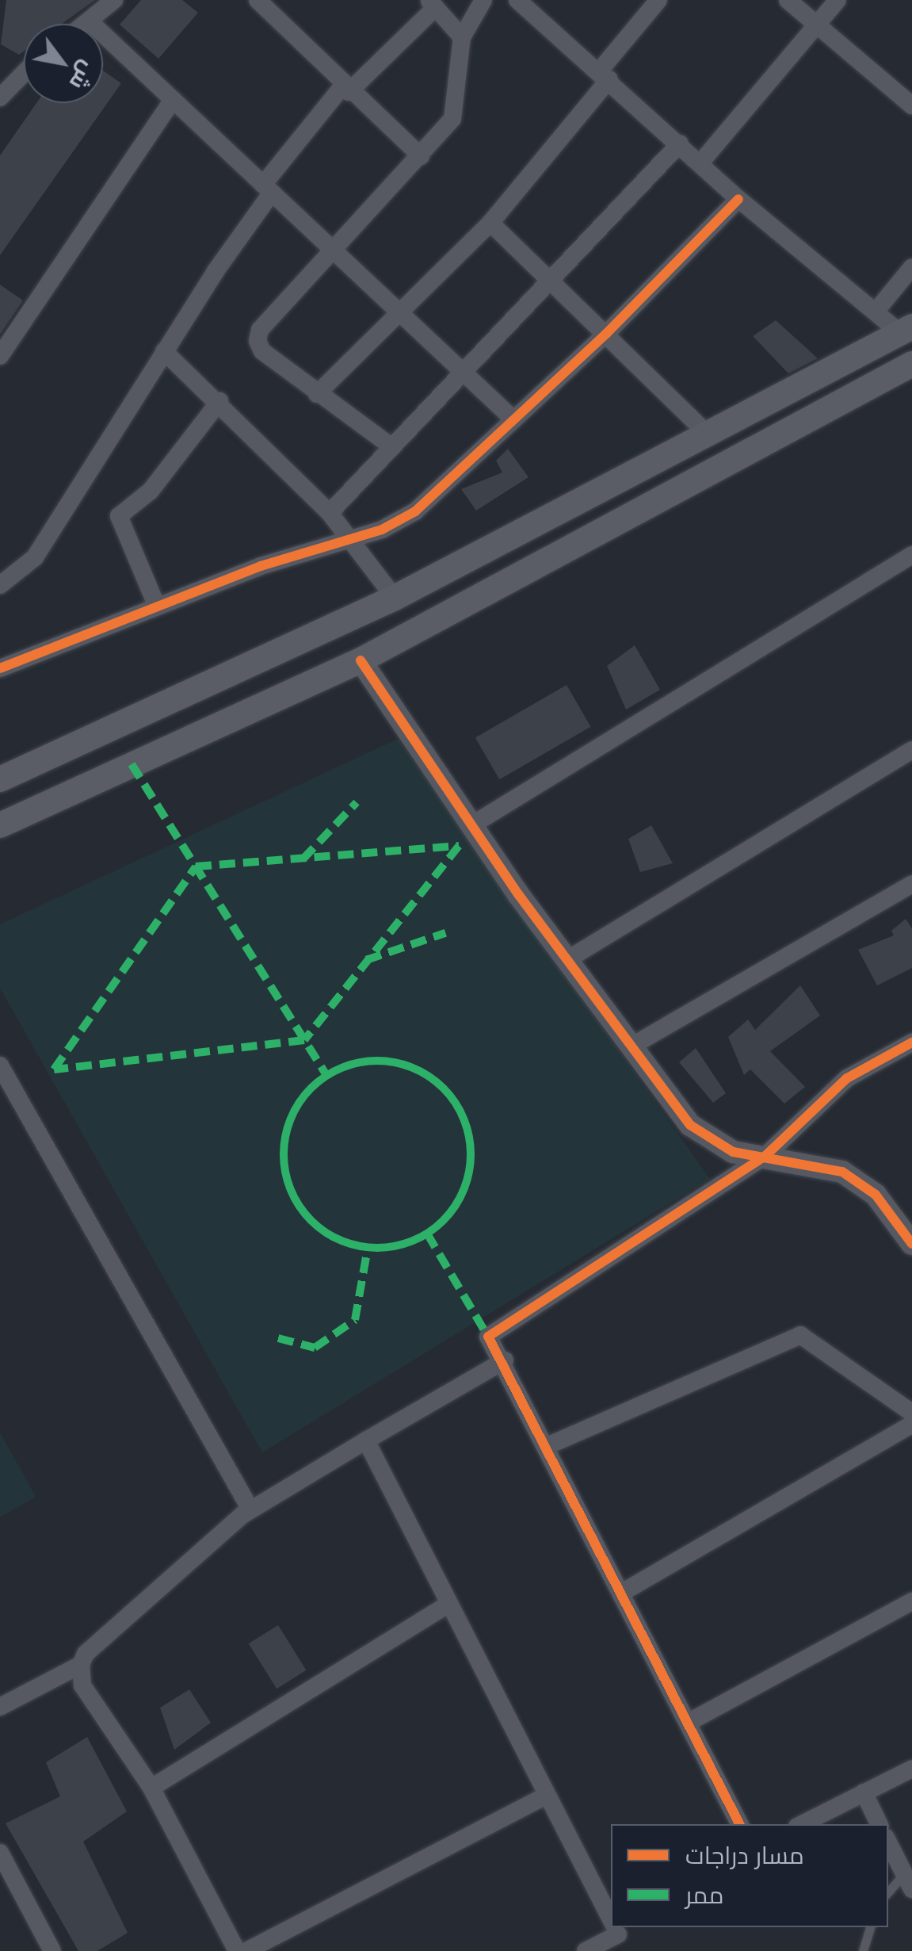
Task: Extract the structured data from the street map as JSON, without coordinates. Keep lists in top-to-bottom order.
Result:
{
  "legend": ["مسار دراجات", "ممر"],
  "north": "bottom right"
}
